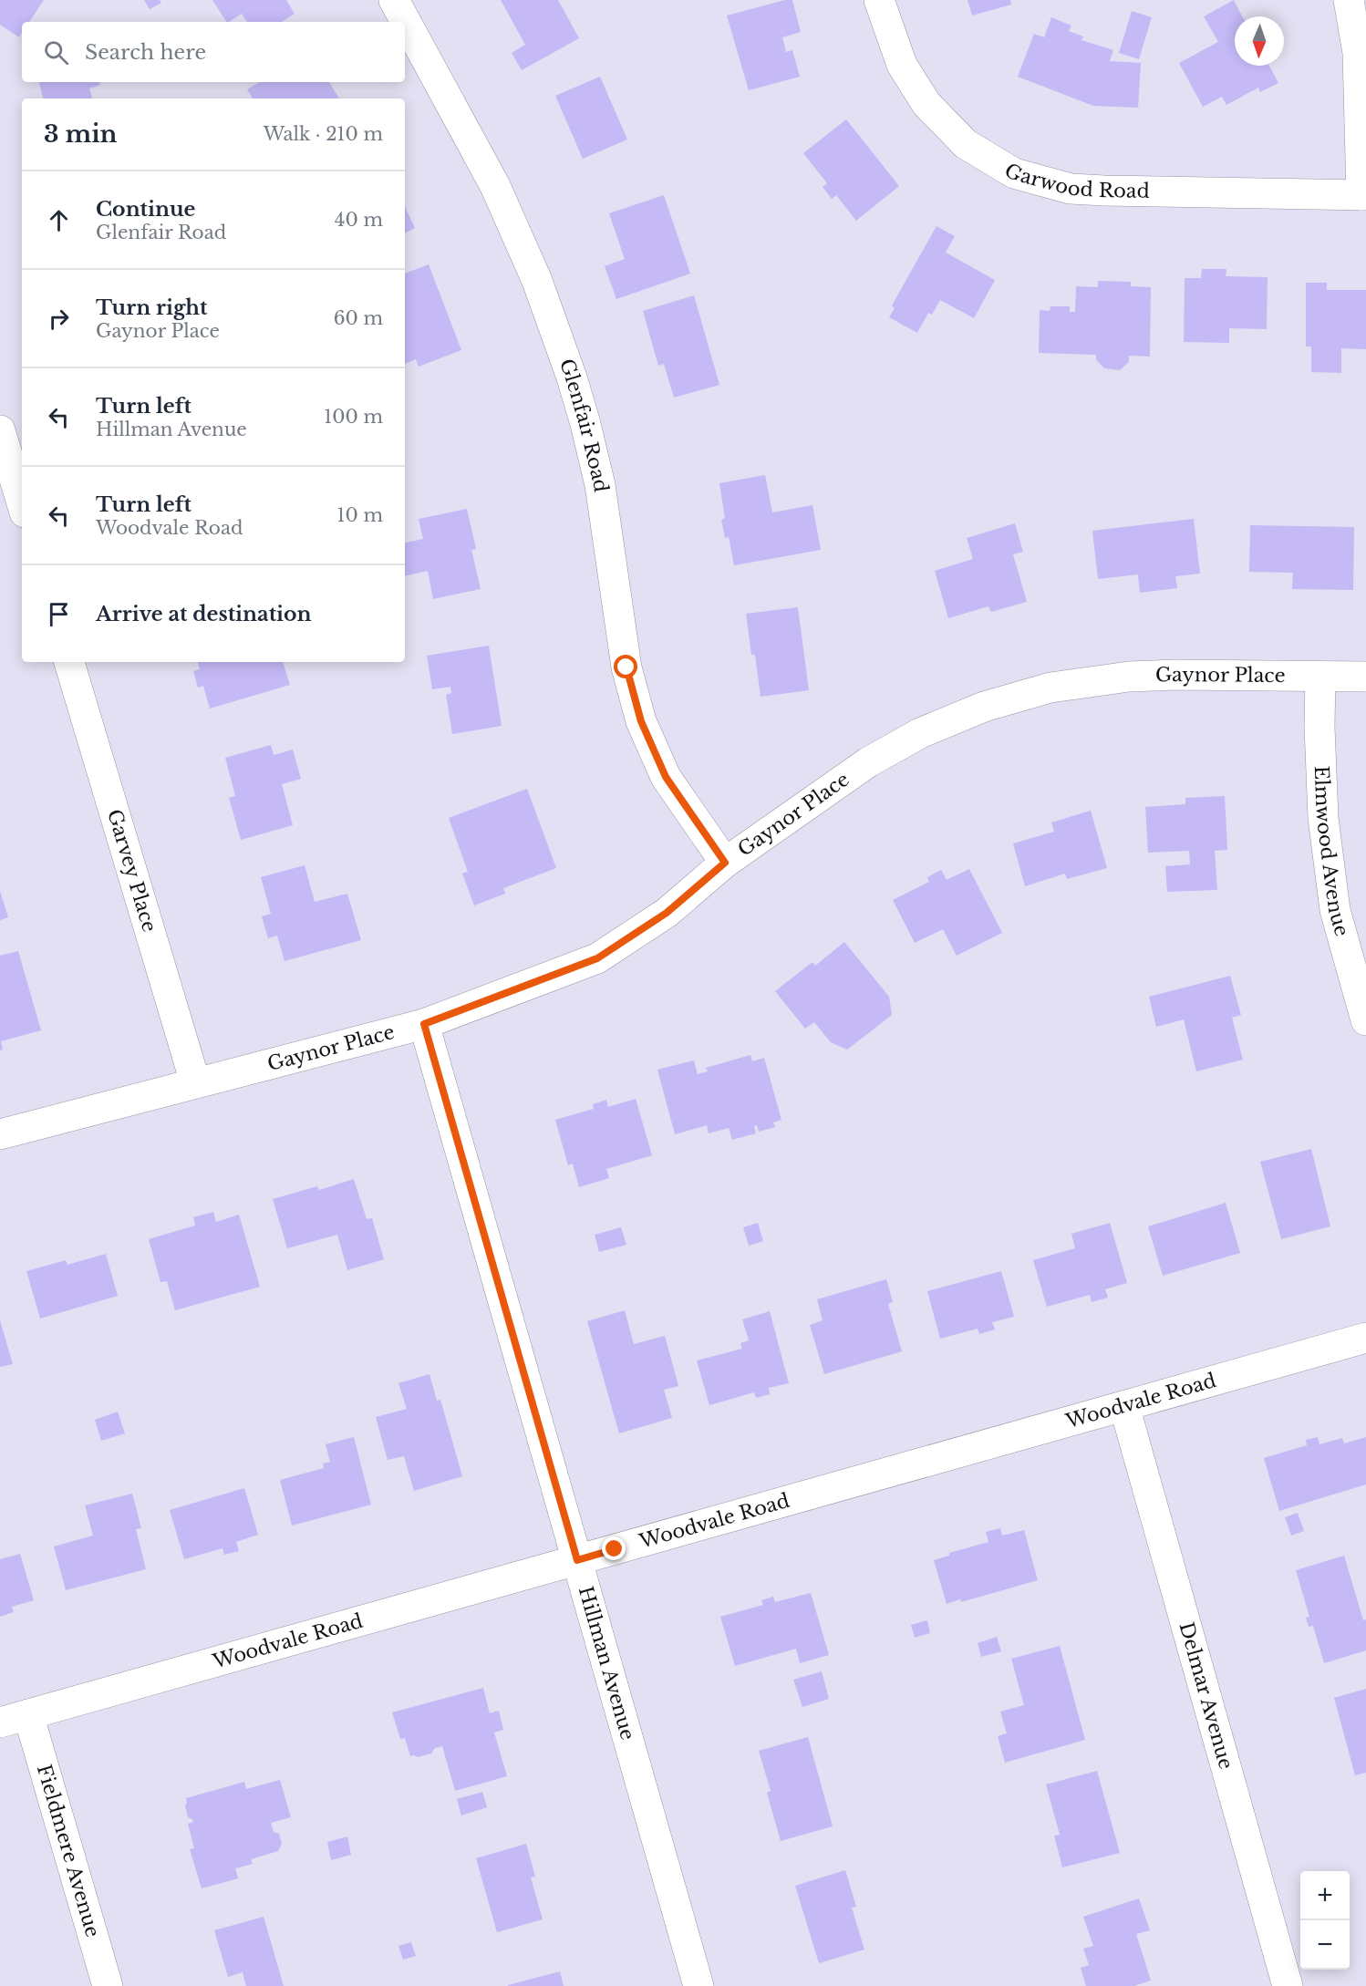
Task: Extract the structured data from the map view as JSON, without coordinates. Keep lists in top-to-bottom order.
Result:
{
  "streets": {
    "street": [
      "Garwood Road",
      "Glenfair Road",
      "Gaynor Place",
      "Elmwood Avenue",
      "Garvey Place",
      "Woodvale Road",
      "Hillman Avenue",
      "Delmar Avenue",
      "Fieldmere Avenue"
    ]
  },
  "crossings": [
    ["Glenfair Road", "Gaynor Place"],
    ["Gaynor Place", "Elmwood Avenue"],
    ["Gaynor Place", "Garvey Place"],
    ["Gaynor Place", "Hillman Avenue"],
    ["Woodvale Road", "Hillman Avenue"],
    ["Woodvale Road", "Delmar Avenue"],
    ["Woodvale Road", "Fieldmere Avenue"]
  ],
  "north": "bottom",
  "page": {
    "search": "Search here",
    "heading": ["3 min", "Walk · 210 m"],
    "list": [
      ["Continue", "Glenfair Road", "40 m"],
      ["Turn right", "Gaynor Place", "60 m"],
      ["Turn left", "Hillman Avenue", "100 m"],
      ["Turn left", "Woodvale Road", "10 m"],
      "Arrive at destination"
    ],
    "map_buttons": ["+", "−"]
  }
}
